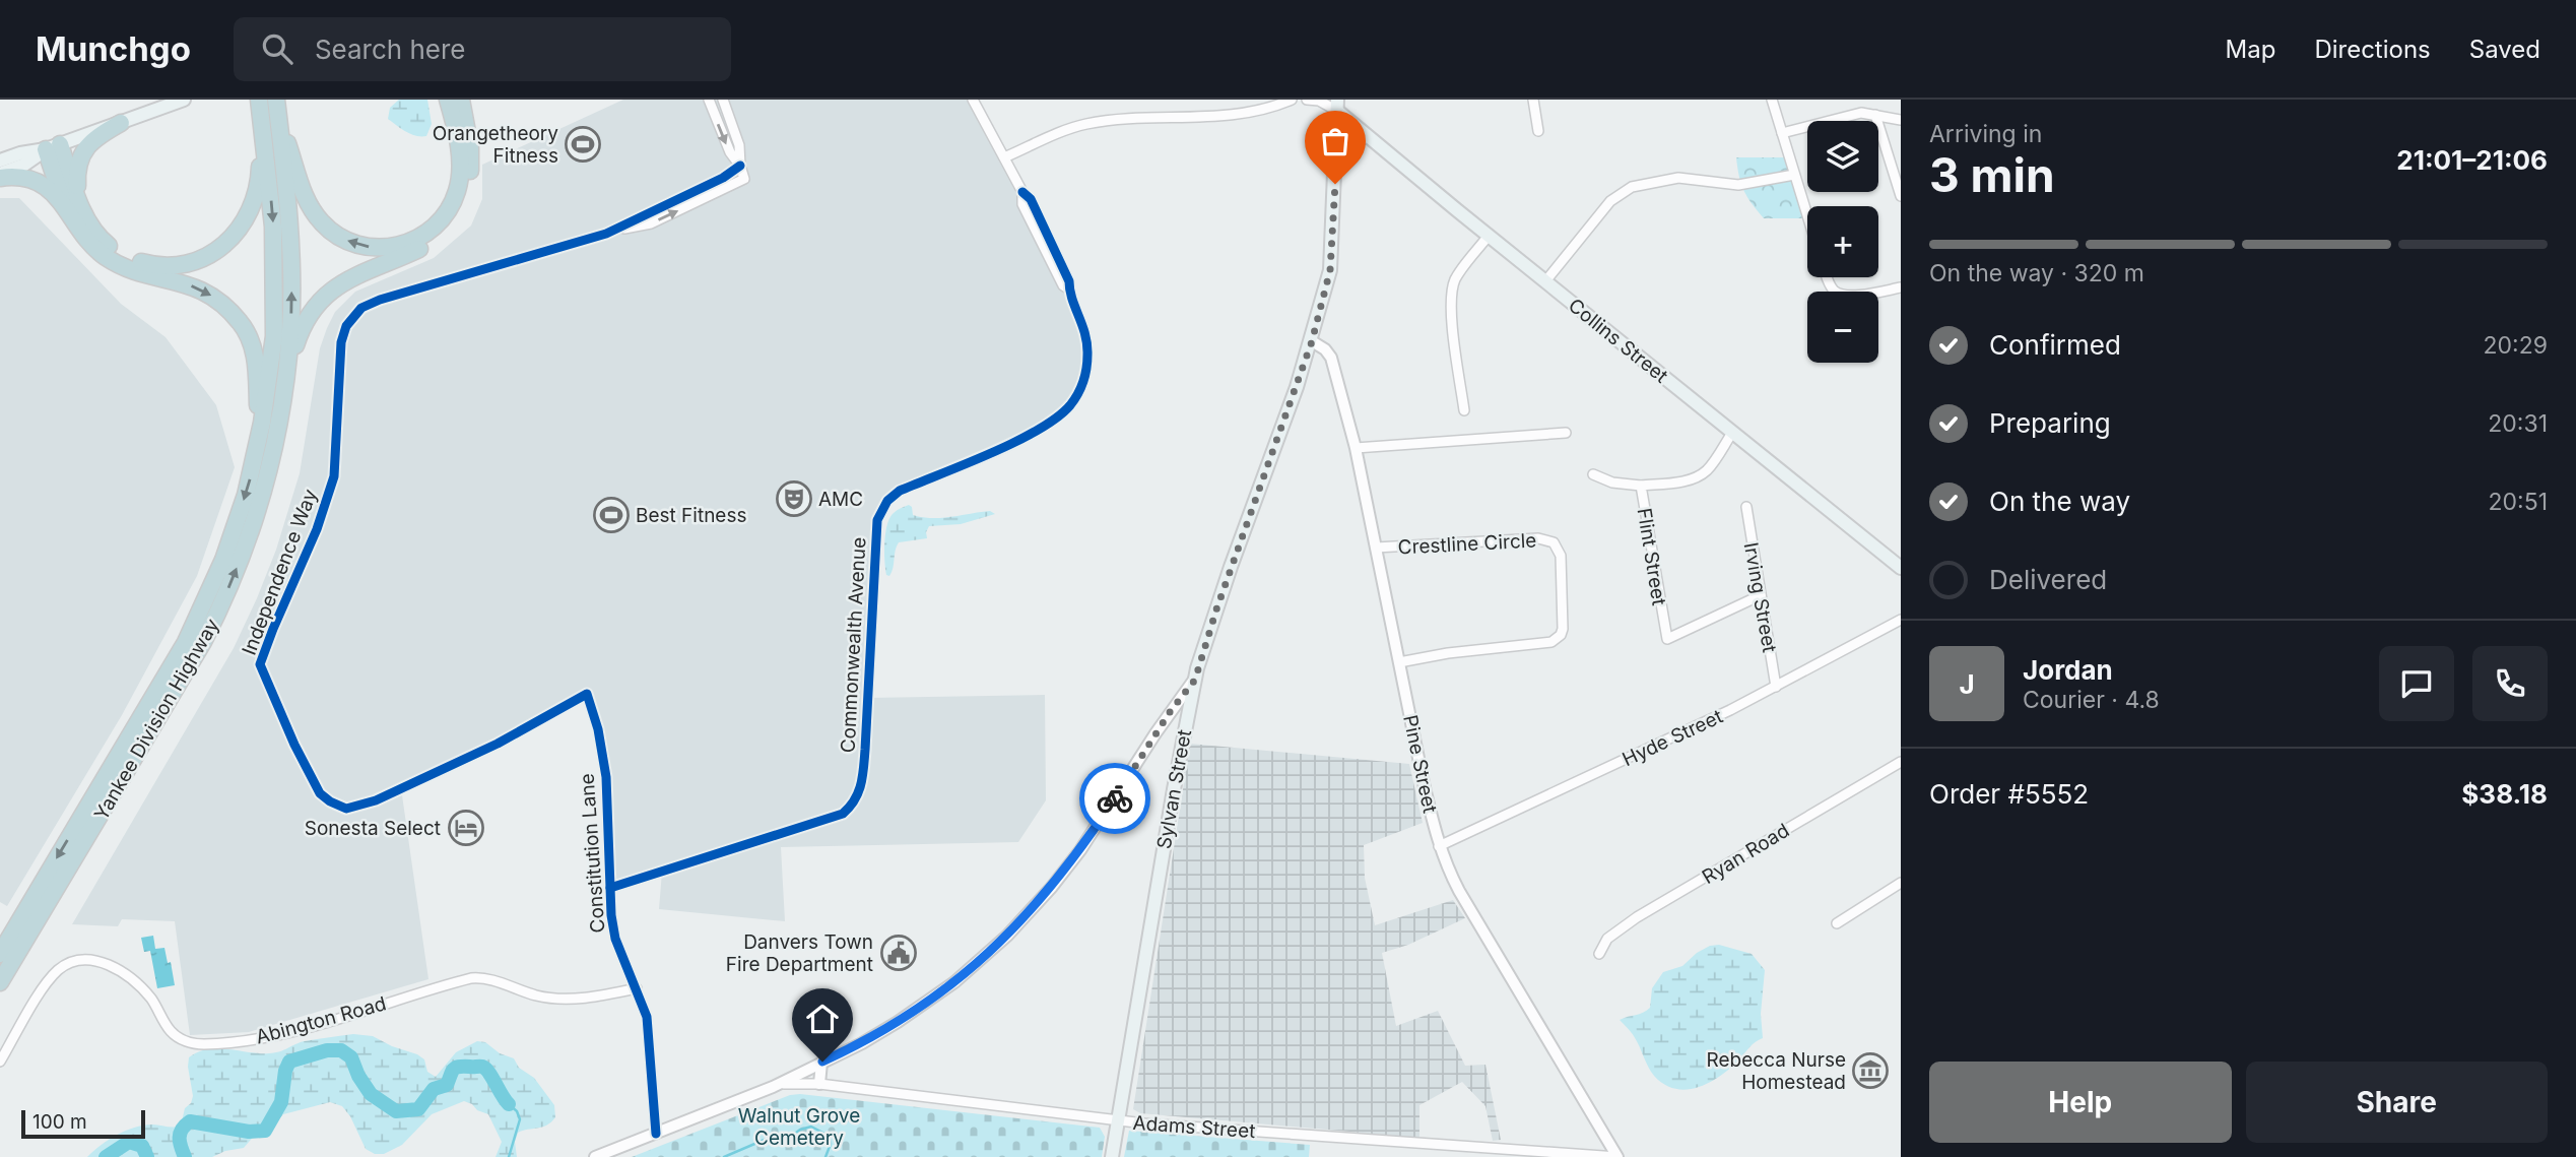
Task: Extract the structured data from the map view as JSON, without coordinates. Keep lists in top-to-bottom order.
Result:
{
  "streets": {
    "highway": ["Yankee Division Highway"],
    "main road": ["Collins Street", "Sylvan Street"],
    "street": [
      "Crestline Circle",
      "Flint Street",
      "Independence Way",
      "Irving Street",
      "Commonwealth Avenue",
      "Hyde Street",
      "Pine Street",
      "Constitution Lane",
      "Ryan Road",
      "Abington Road",
      "Adams Street"
    ]
  },
  "crossings": [
    ["Collins Street", "Flint Street"],
    ["Collins Street", "Sylvan Street"],
    ["Crestline Circle", "Pine Street"],
    ["Flint Street", "Irving Street"],
    ["Independence Way", "Constitution Lane"],
    ["Irving Street", "Hyde Street"],
    ["Commonwealth Avenue", "Constitution Lane"],
    ["Hyde Street", "Pine Street"],
    ["Pine Street", "Sylvan Street"],
    ["Pine Street", "Adams Street"],
    ["Sylvan Street", "Adams Street"],
    ["Constitution Lane", "Abington Road"]
  ],
  "parks": ["Walnut Grove Cemetery"],
  "places": {
    "sports": ["Orangetheory Fitness", "Best Fitness"],
    "theatre": ["AMC"],
    "hotel": ["Sonesta Select"],
    "public building": ["Danvers Town Fire Department"],
    "museum": ["Rebecca Nurse Homestead"]
  },
  "scale_bar": "100 m",
  "page": {
    "header": "Munchgo",
    "search": "Search here",
    "nav": ["Map", "Directions", "Saved"],
    "heading": ["3 min", "Arriving in", "21:01–21:06"],
    "panel": [
      "Jordan",
      "Courier · 4.8",
      "Order #5552",
      "$38.18"
    ],
    "map_buttons": ["+", "−"],
    "bar": "On the way · 320 m",
    "list": [
      ["Confirmed", "20:29"],
      ["Preparing", "20:31"],
      ["On the way", "20:51"],
      "Delivered"
    ],
    "round": "J",
    "buttons": ["Help", "Share"],
    "scale": "100 m"
  }
}
